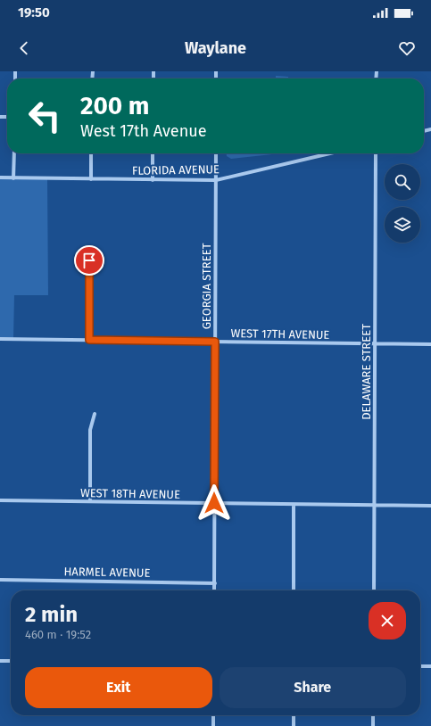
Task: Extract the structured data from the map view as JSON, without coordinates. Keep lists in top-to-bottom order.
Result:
{
  "streets": {
    "street": [
      "FLORIDA AVENUE",
      "GEORGIA STREET",
      "WEST 17TH AVENUE",
      "DELAWARE STREET",
      "WEST 18TH AVENUE",
      "HARMEL AVENUE"
    ]
  },
  "crossings": [
    ["FLORIDA AVENUE", "GEORGIA STREET"],
    ["GEORGIA STREET", "WEST 17TH AVENUE"],
    ["GEORGIA STREET", "WEST 18TH AVENUE"],
    ["GEORGIA STREET", "HARMEL AVENUE"],
    ["WEST 17TH AVENUE", "DELAWARE STREET"],
    ["DELAWARE STREET", "WEST 18TH AVENUE"]
  ],
  "page": {
    "status": "19:50",
    "header": "Waylane",
    "turn": ["200 m", "West 17th Avenue"],
    "heading": ["2 min", "460 m · 19:52"],
    "buttons": ["Exit", "Share"]
  }
}
